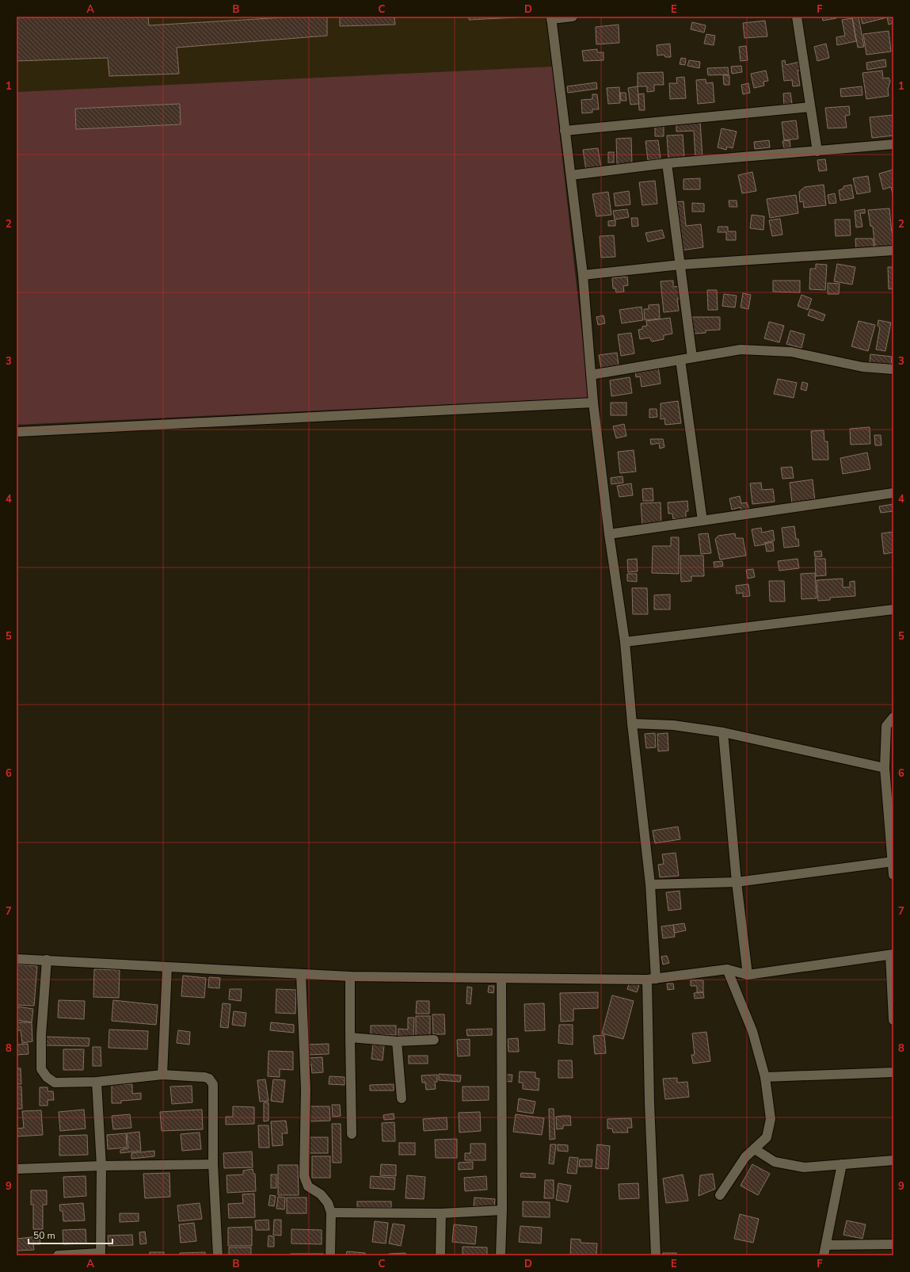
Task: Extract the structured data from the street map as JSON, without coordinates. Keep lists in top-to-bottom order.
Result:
{
  "scale_bar": "50 m",
  "grid": {
    "columns": [
      "A",
      "B",
      "C",
      "D",
      "E",
      "F"
    ],
    "rows": [
      "1",
      "2",
      "3",
      "4",
      "5",
      "6",
      "7",
      "8",
      "9"
    ]
  }
}
